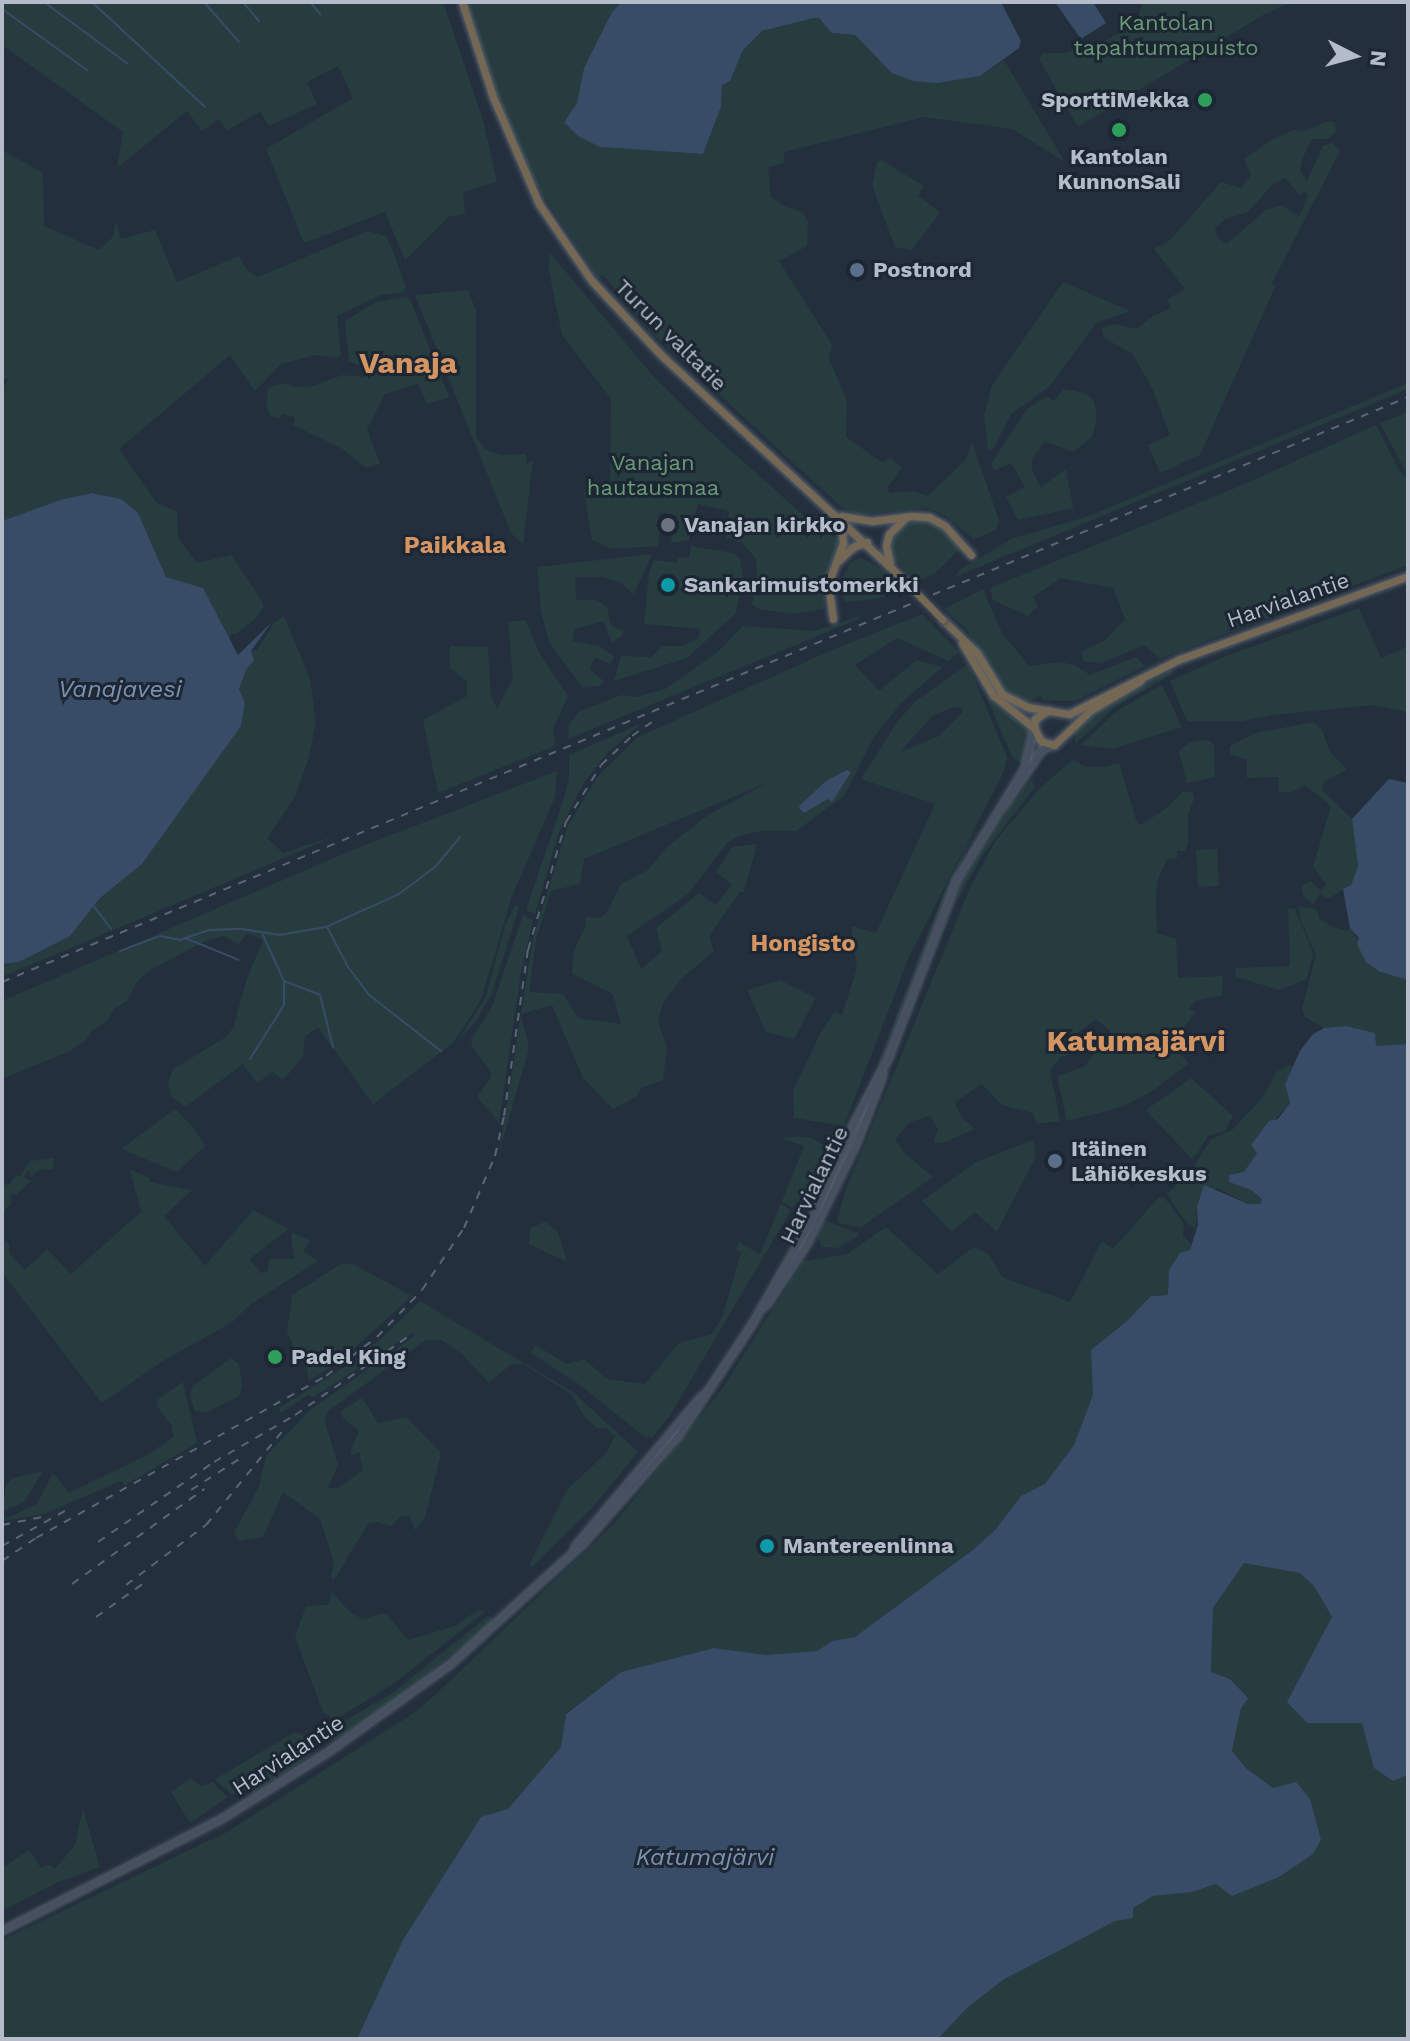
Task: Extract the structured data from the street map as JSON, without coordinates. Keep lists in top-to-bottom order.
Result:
{
  "streets": {
    "highway": ["Turun valtatie", "Harvialantie"]
  },
  "crossings": [
    ["Turun valtatie", "Harvialantie"]
  ],
  "districts": [
    "Vanaja",
    "Paikkala",
    "Hongisto",
    "Katumajärvi"
  ],
  "water": ["Vanajavesi", "Katumajärvi"],
  "parks": ["Kantolan tapahtumapuisto", "Vanajan hautausmaa"],
  "places": [
    "SporttiMekka",
    "Kantolan KunnonSali",
    "Postnord",
    "Vanajan kirkko",
    "Sankarimuistomerkki",
    "Itäinen Lähiökeskus",
    "Padel King",
    "Mantereenlinna"
  ],
  "north": "right"
}
